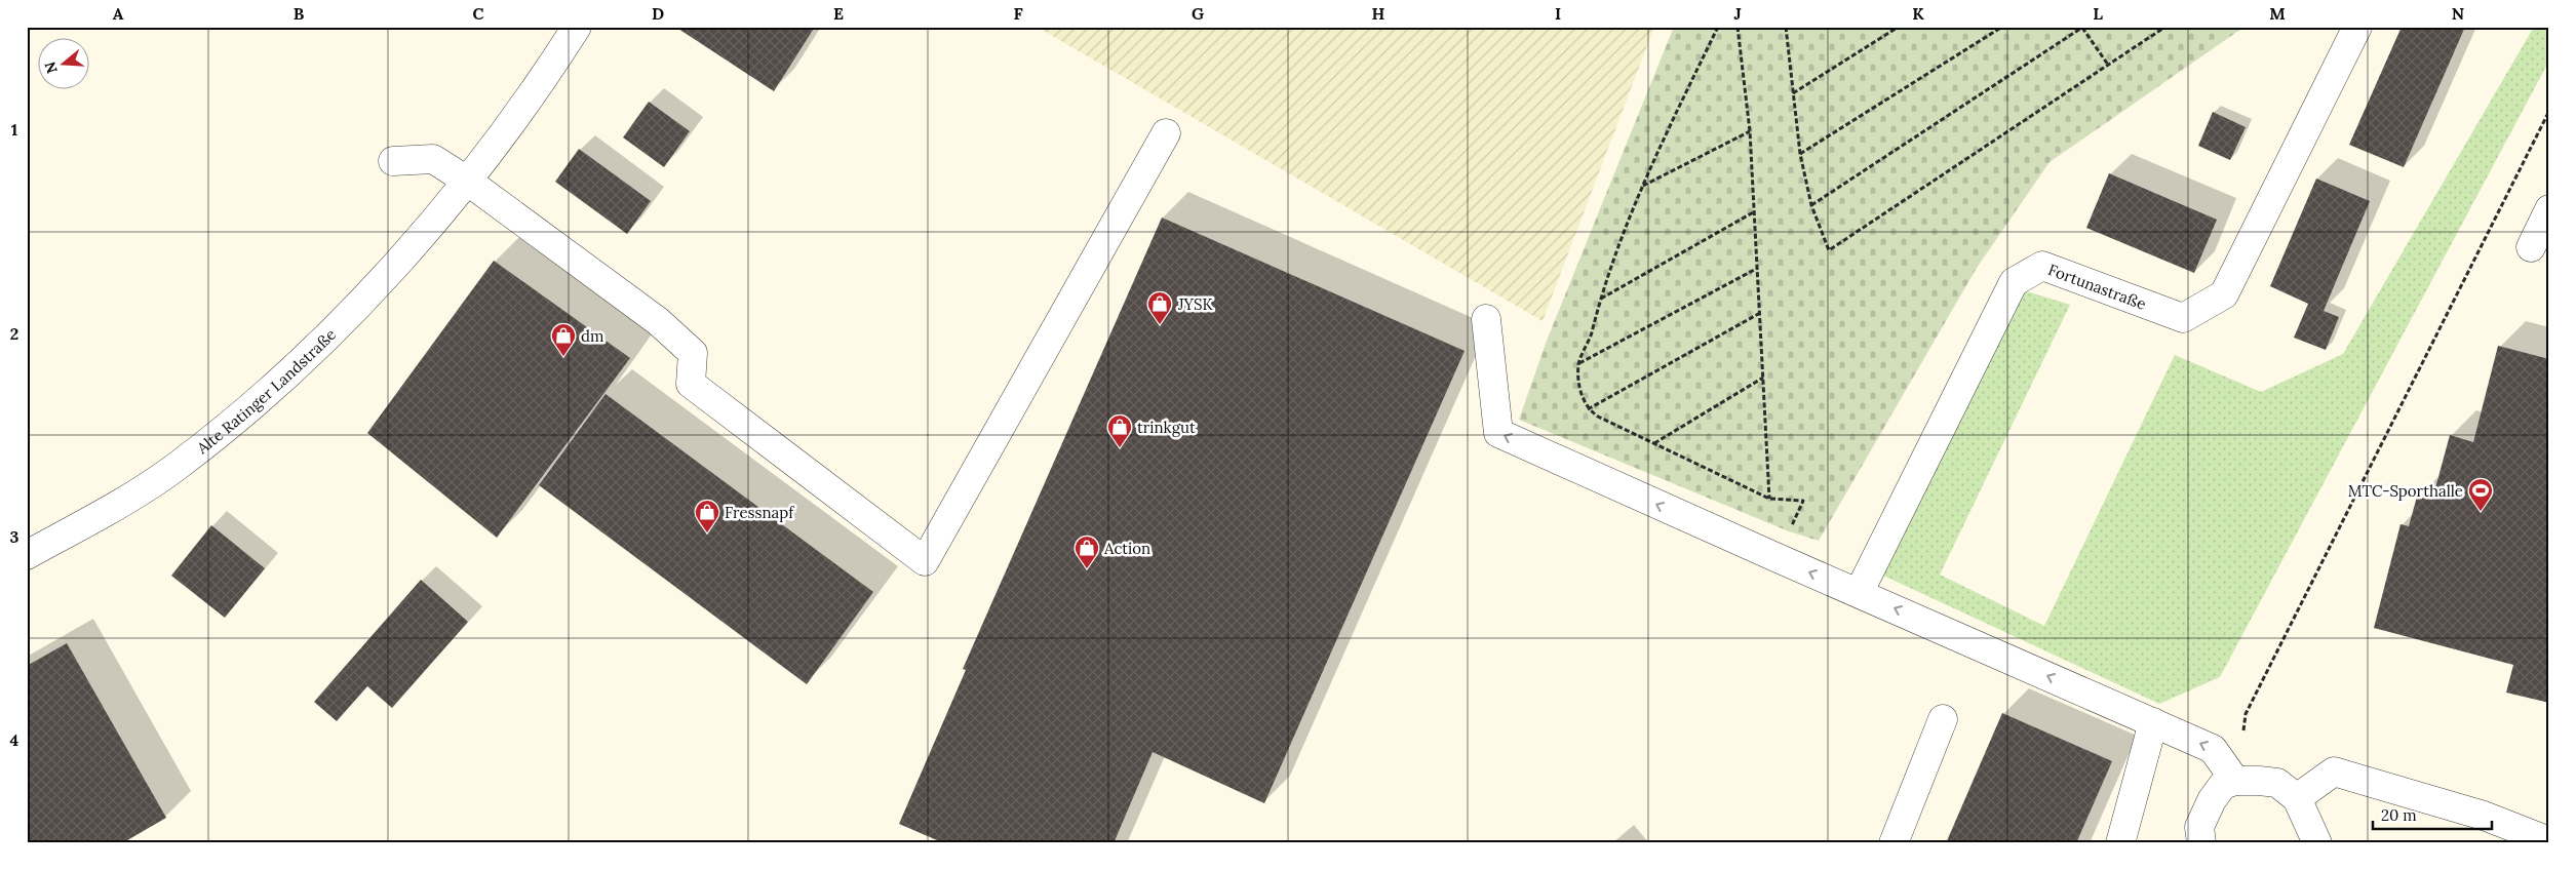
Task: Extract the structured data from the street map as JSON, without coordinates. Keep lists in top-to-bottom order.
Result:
{
  "streets": {
    "street": ["Fortunastraße", "Alte Ratinger Landstraße"]
  },
  "places": {
    "shop": [
      "JYSK",
      "dm",
      "trinkgut",
      "Fressnapf",
      "Action"
    ],
    "sports": ["MTC-Sporthalle"]
  },
  "scale_bar": "20 m",
  "north": "left",
  "grid": {
    "columns": [
      "A",
      "B",
      "C",
      "D",
      "E",
      "F",
      "G",
      "H",
      "I",
      "J",
      "K",
      "L",
      "M",
      "N"
    ],
    "rows": [
      "1",
      "2",
      "3",
      "4"
    ]
  }
}
